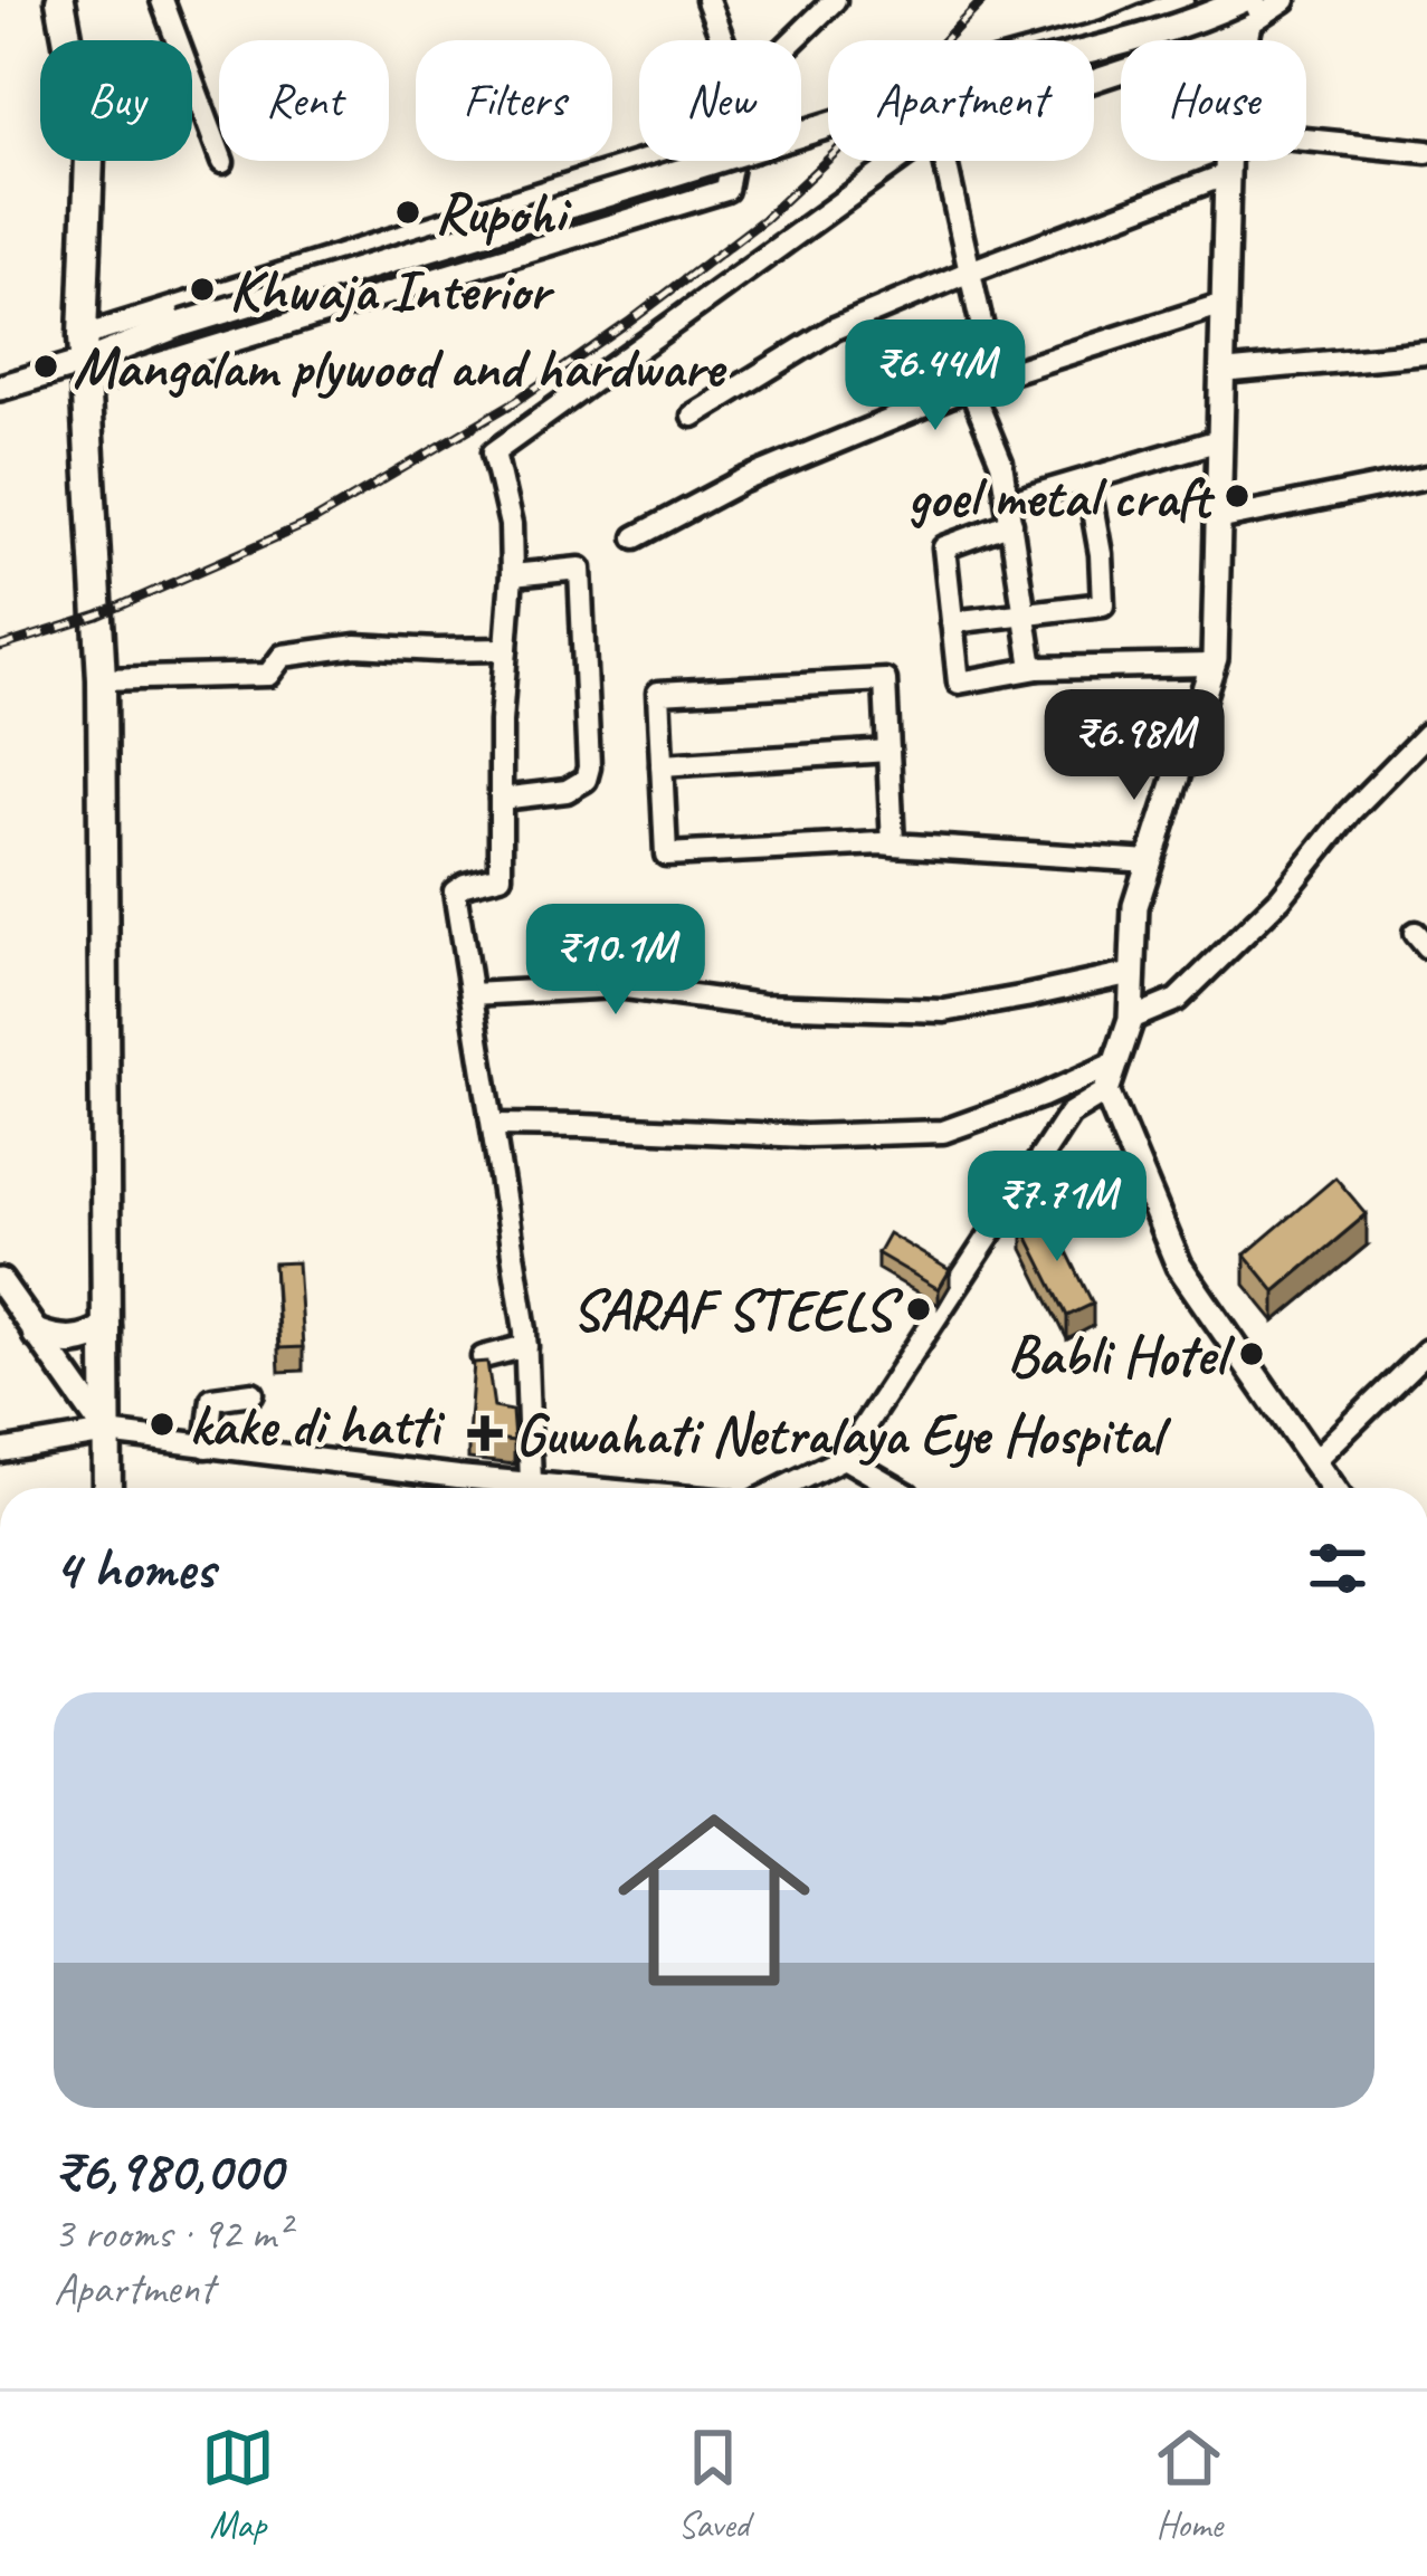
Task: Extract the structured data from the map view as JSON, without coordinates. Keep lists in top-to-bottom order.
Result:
{
  "places": {
    "other": [
      "Rupohi",
      "Khwaja Interior",
      "Mangalam plywood and hardware",
      "goel metal craft",
      "SARAF STEELS",
      "Babli Hotel",
      "kake di hatti"
    ],
    "health": ["Guwahati Netralaya Eye Hospital"]
  },
  "page": {
    "chip": [
      "Buy",
      "Rent",
      "Filters",
      "New",
      "Apartment",
      "House"
    ],
    "price": [
      "₹6.44M",
      "₹6.98M",
      "₹10.1M",
      "₹7.71M"
    ],
    "heading": "4 homes",
    "list": [
      {
        "name": "₹6,980,000",
        "note": "3 rooms · 92 m² · Apartment"
      }
    ],
    "tabs": ["Map", "Saved", "Home"]
  }
}
